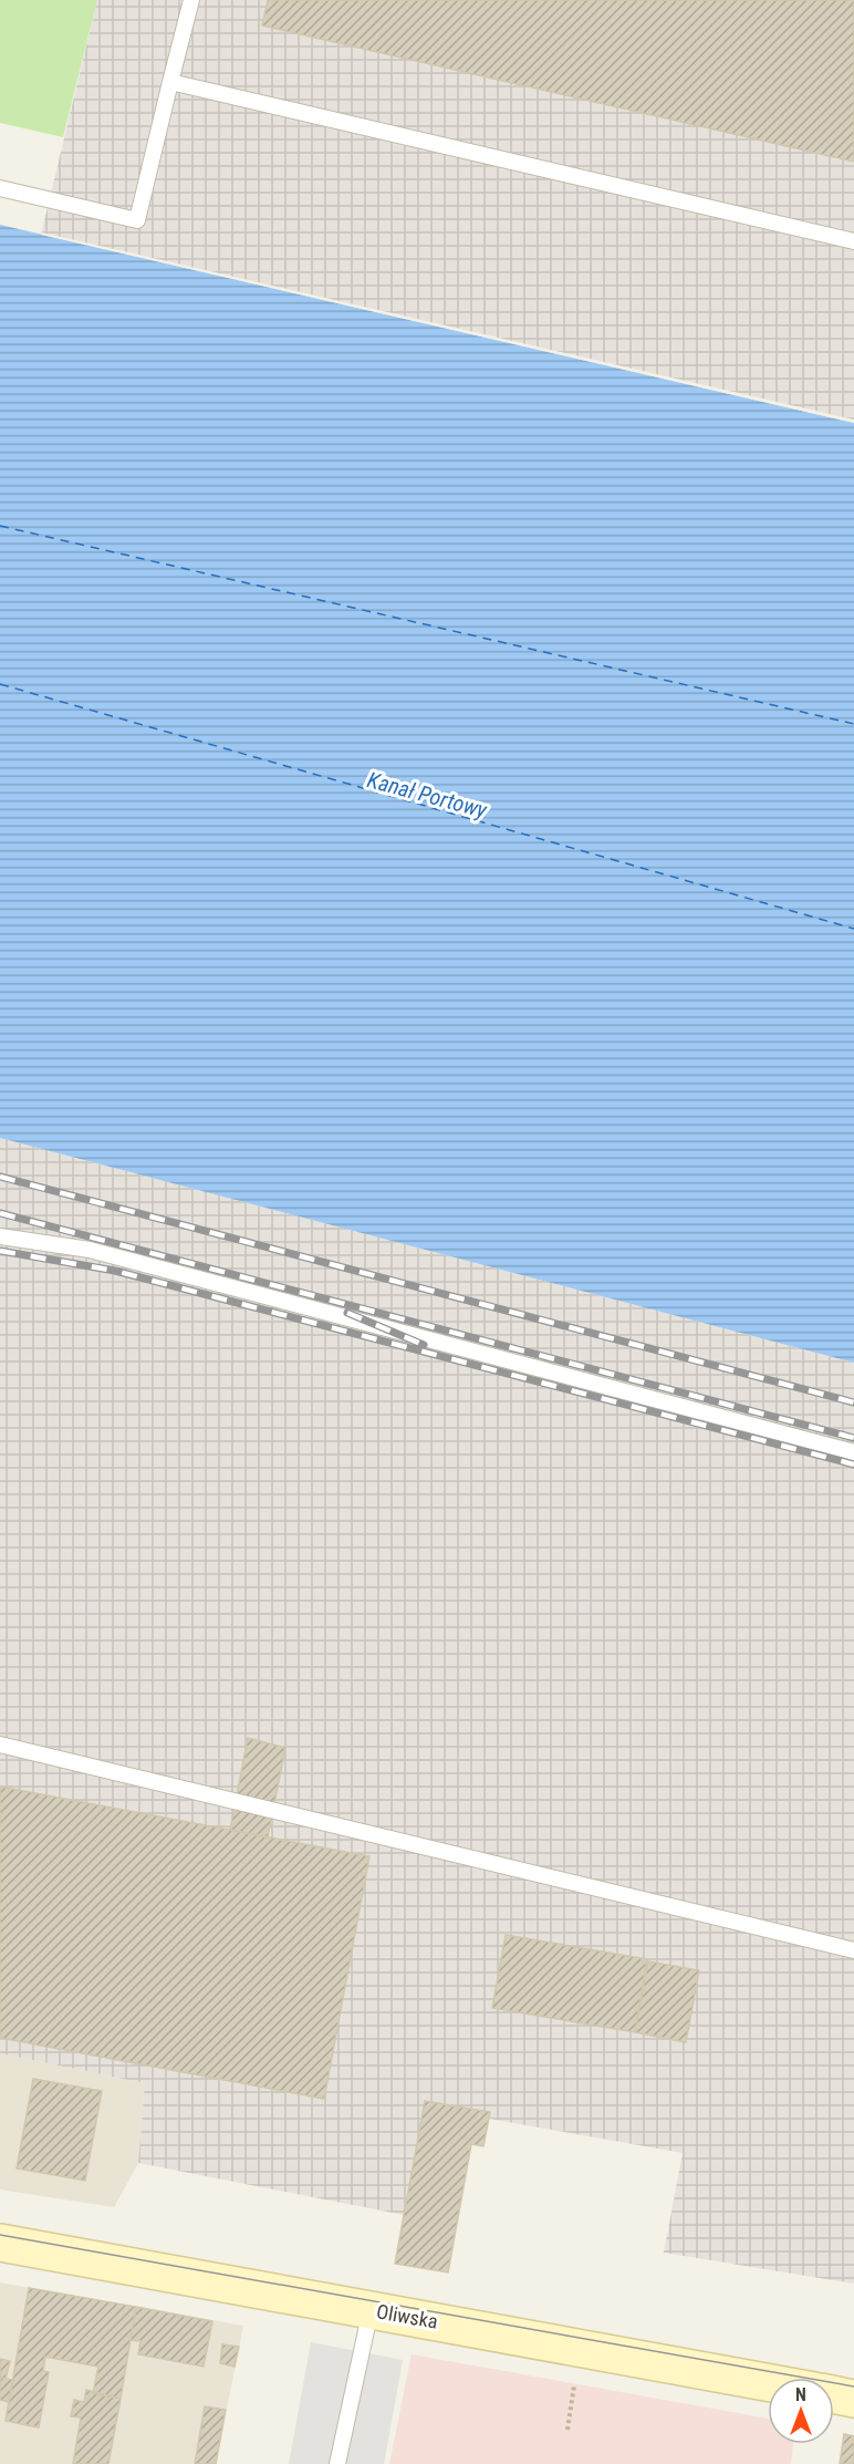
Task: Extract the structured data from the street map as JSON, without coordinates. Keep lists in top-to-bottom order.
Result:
{
  "streets": {
    "street": ["Oliwska"]
  },
  "water": ["Kanał Portowy"],
  "north": "top"
}
